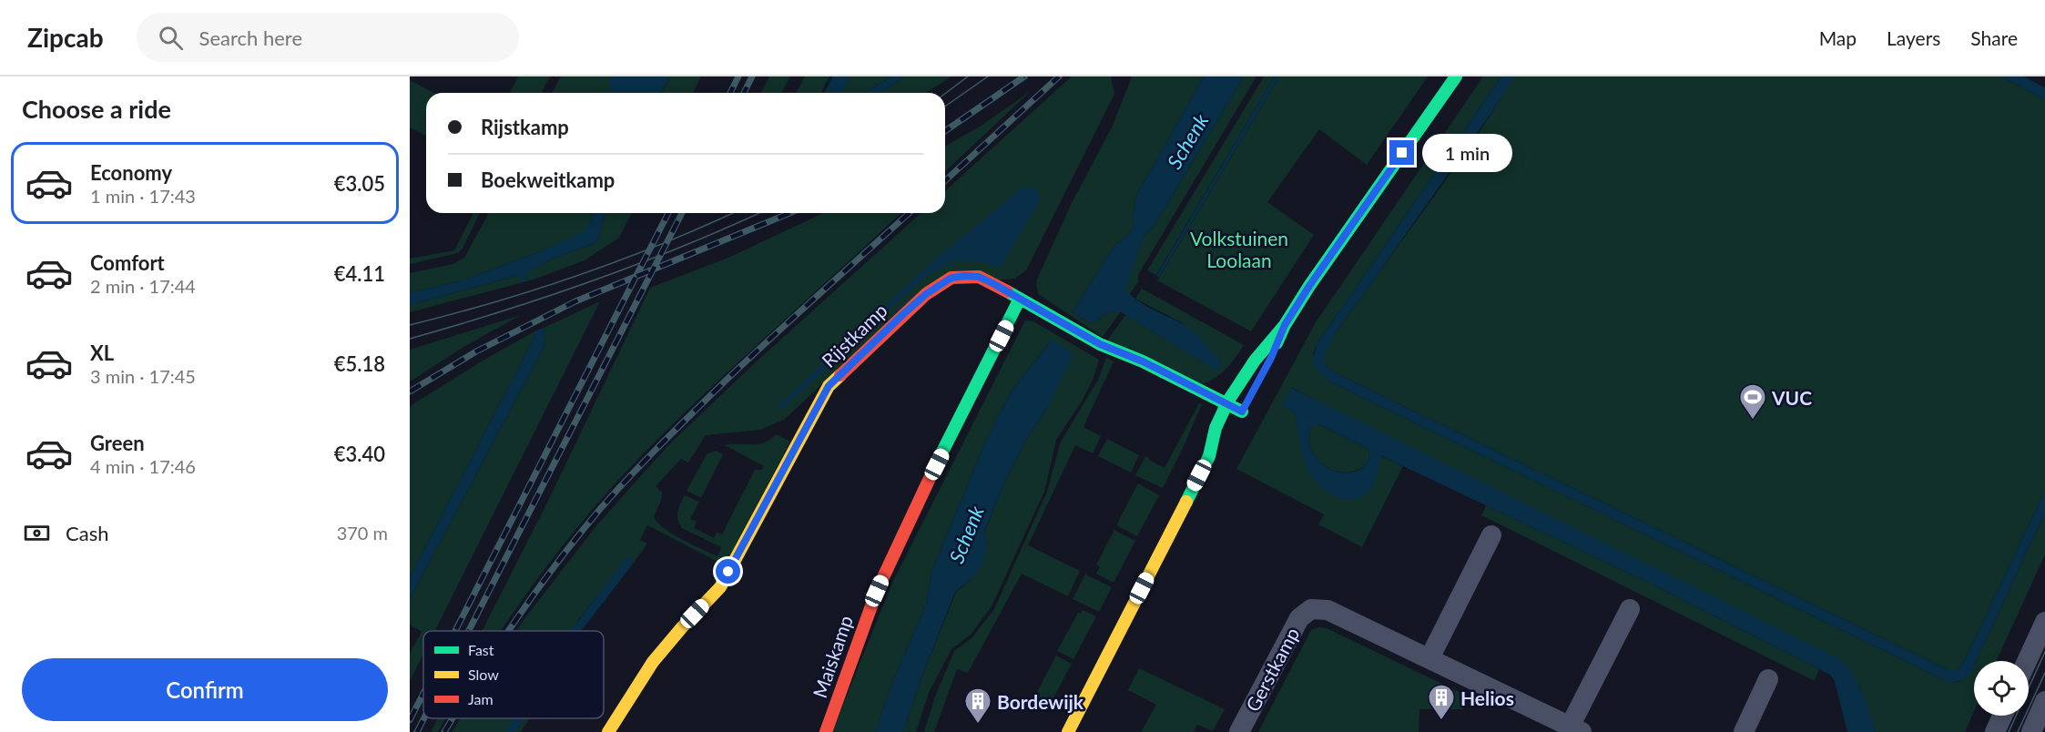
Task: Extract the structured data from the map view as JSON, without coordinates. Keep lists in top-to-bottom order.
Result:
{
  "streets": {
    "street": ["Rijstkamp", "Maiskamp", "Gerstkamp"]
  },
  "crossings": [
    ["Rijstkamp", "Maiskamp"]
  ],
  "water": ["Schenk"],
  "parks": ["Volkstuinen Loolaan"],
  "places": {
    "sports": ["VUC"],
    "building": ["Helios", "Bordewijk"]
  },
  "legend": ["Fast", "Slow", "Jam"],
  "page": {
    "header": "Zipcab",
    "search": "Search here",
    "nav": ["Map", "Layers", "Share"],
    "heading": "Choose a ride",
    "banner": ["Rijstkamp", "Boekweitkamp"],
    "bubble": "1 min",
    "list": [
      {
        "name": "Economy",
        "note": "1 min · 17:43",
        "value": "€3.05"
      },
      {
        "name": "Comfort",
        "note": "2 min · 17:44",
        "value": "€4.11"
      },
      {
        "name": "XL",
        "note": "3 min · 17:45",
        "value": "€5.18"
      },
      {
        "name": "Green",
        "note": "4 min · 17:46",
        "value": "€3.40"
      }
    ],
    "pay": ["Cash", "370 m"],
    "buttons": "Confirm"
  }
}
